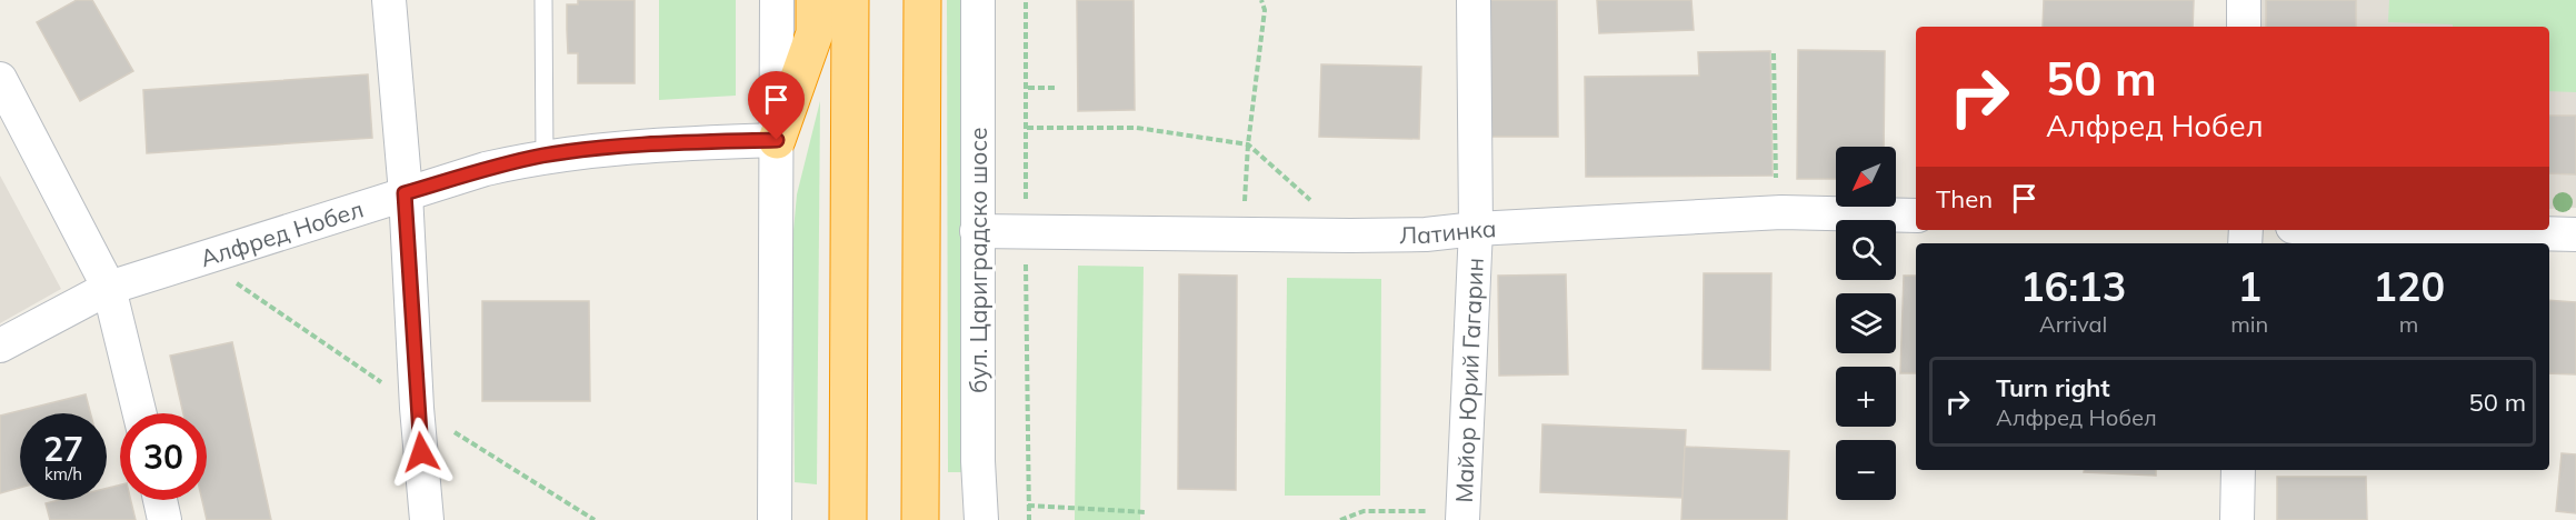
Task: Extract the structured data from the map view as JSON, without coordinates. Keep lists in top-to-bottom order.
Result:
{
  "streets": {
    "street": [
      "Латинка",
      "Алфред Нобел",
      "бул. Цариградско шосе",
      "Майор Юрий Гагарин"
    ]
  },
  "crossings": [
    ["Латинка", "бул. Цариградско шосе"],
    ["Латинка", "Майор Юрий Гагарин"]
  ],
  "north": "bottom left",
  "page": {
    "turn": ["50 m", "Алфред Нобел"],
    "map_buttons": ["+", "−"],
    "then": "Then",
    "eta": [
      "16:13",
      "Arrival",
      "1",
      "min",
      "120",
      "m"
    ],
    "list": [
      {
        "name": "Turn right",
        "note": "Алфред Нобел",
        "value": "50 m"
      }
    ],
    "speed": "27 km/h",
    "limit": "30"
  }
}
